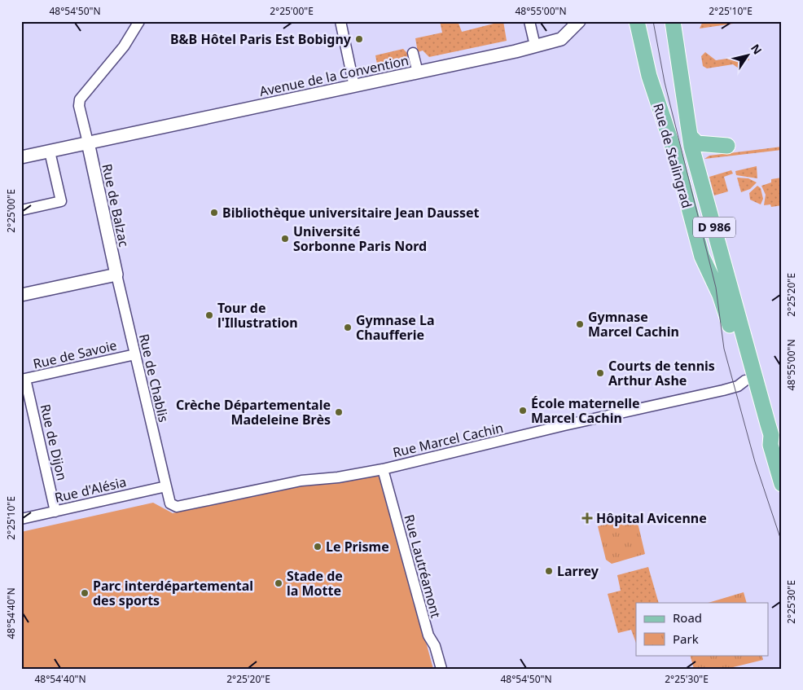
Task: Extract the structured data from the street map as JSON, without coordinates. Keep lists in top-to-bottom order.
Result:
{
  "streets": {
    "main road": ["Rue de Stalingrad", "D 986"],
    "street": [
      "Avenue de la Convention",
      "Rue de Balzac",
      "Rue de Savoie",
      "Rue de Chablis",
      "Rue Marcel Cachin",
      "Rue de Dijon",
      "Rue d'Alésia",
      "Rue Lautréamont"
    ]
  },
  "crossings": [
    ["Avenue de la Convention", "Rue de Balzac"],
    ["Rue de Stalingrad", "Rue Marcel Cachin"],
    ["Rue de Balzac", "Rue de Chablis"],
    ["Rue de Savoie", "Rue de Chablis"],
    ["Rue de Savoie", "Rue de Dijon"],
    ["Rue de Chablis", "Rue Marcel Cachin"],
    ["Rue de Chablis", "Rue d'Alésia"],
    ["Rue Marcel Cachin", "Rue d'Alésia"],
    ["Rue Marcel Cachin", "Rue Lautréamont"],
    ["Rue de Dijon", "Rue d'Alésia"]
  ],
  "places": {
    "other": [
      "B&B Hôtel Paris Est Bobigny",
      "Bibliothèque universitaire Jean Dausset",
      "Université Sorbonne Paris Nord",
      "Tour de l'Illustration",
      "Gymnase Marcel Cachin",
      "Gymnase La Chaufferie",
      "Courts de tennis Arthur Ashe",
      "École maternelle Marcel Cachin",
      "Crèche Départementale Madeleine Brès",
      "Le Prisme",
      "Larrey",
      "Stade de la Motte",
      "Parc interdépartemental des sports"
    ],
    "health": ["Hôpital Avicenne"]
  },
  "legend": ["Road", "Park"],
  "north": "top right",
  "coordinates": [
    "48°54'50\"N",
    "2°25'00\"E",
    "48°55'00\"N",
    "2°25'10\"E",
    "2°25'20\"E",
    "2°25'30\"E",
    "48°54'40\"N"
  ]
}
